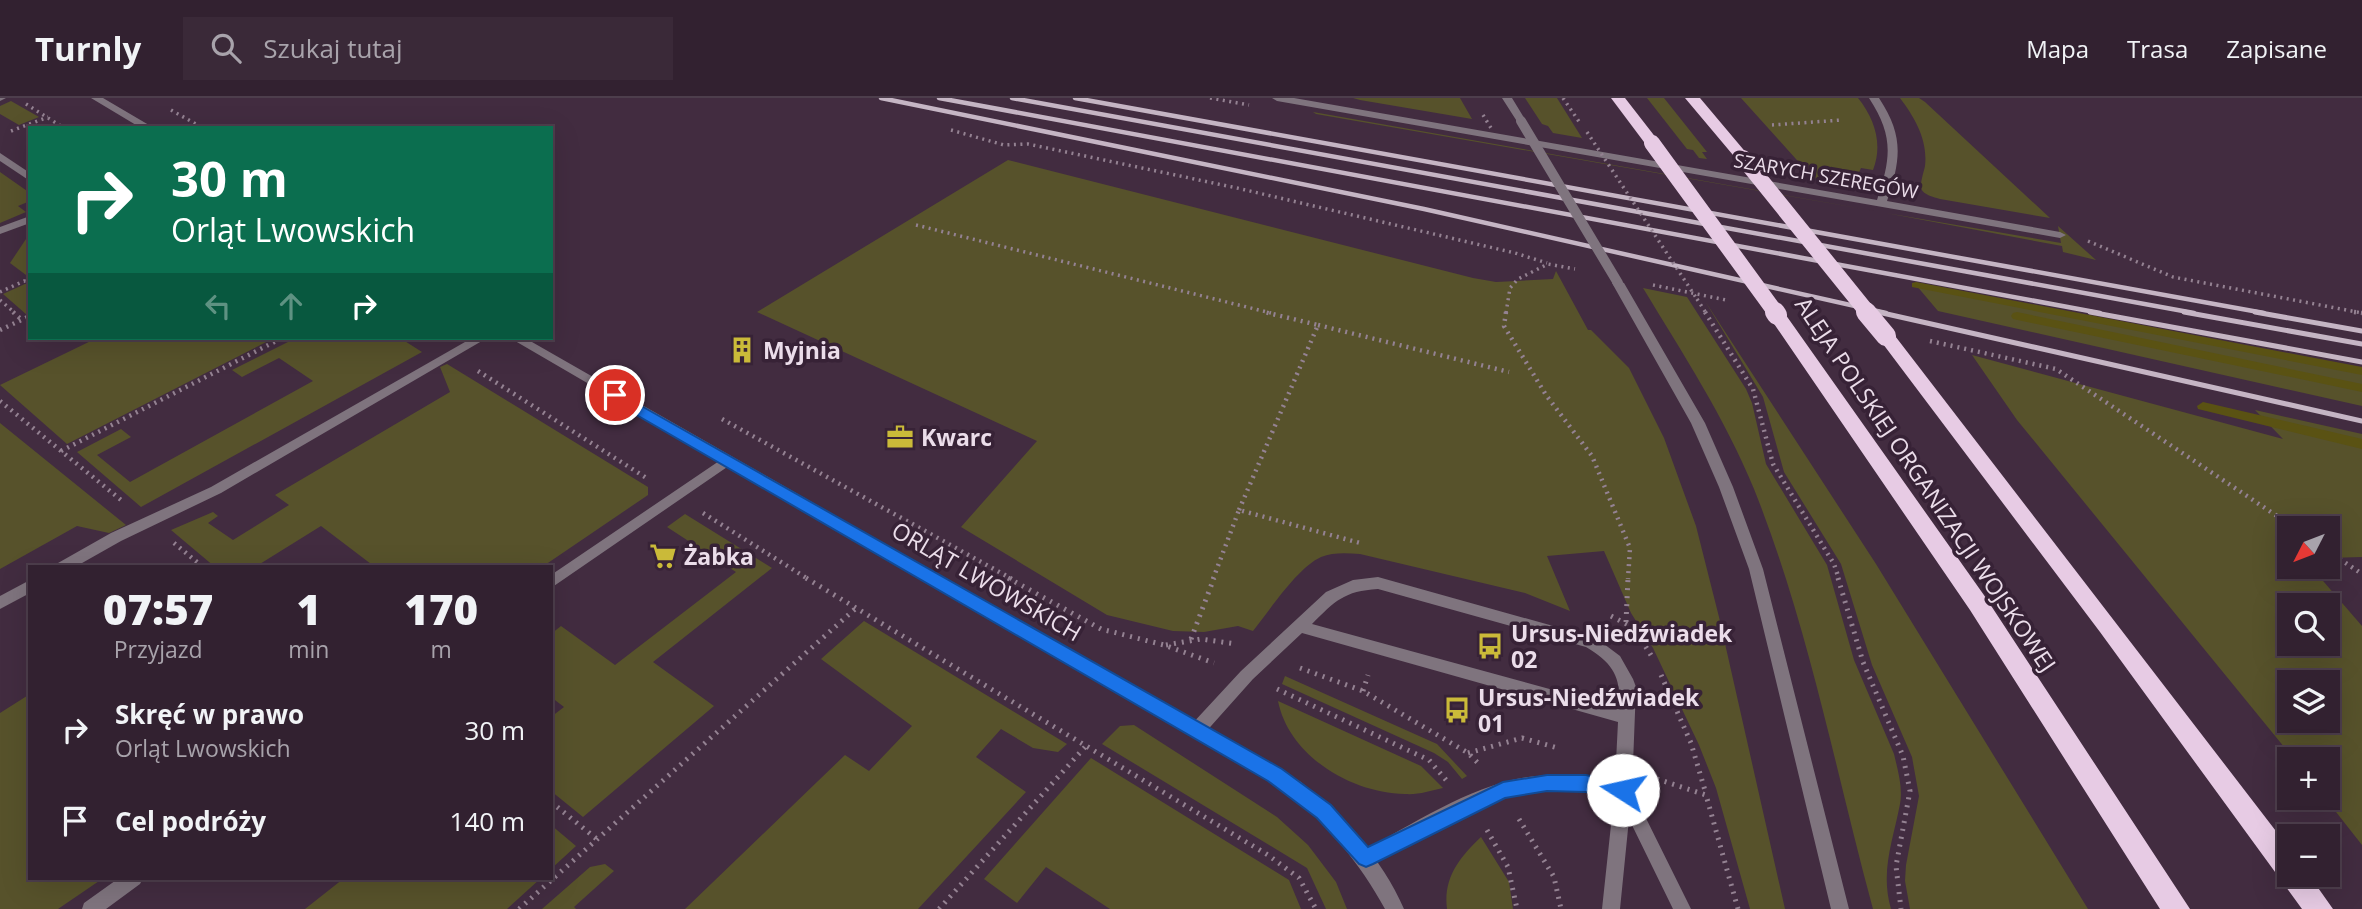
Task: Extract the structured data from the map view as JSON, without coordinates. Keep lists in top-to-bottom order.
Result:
{
  "streets": {
    "highway": ["ALEJA POLSKIEJ ORGANIZACJI WOJSKOWEJ"],
    "street": ["SZARYCH SZEREGÓW", "ORLĄT LWOWSKICH"]
  },
  "places": {
    "building": ["Myjnia"],
    "office": ["Kwarc"],
    "supermarket": ["Żabka"],
    "bus stop": ["Ursus-Niedźwiadek 02", "Ursus-Niedźwiadek 01"]
  },
  "north": "bottom left",
  "page": {
    "header": "Turnly",
    "search": "Szukaj tutaj",
    "nav": ["Mapa", "Trasa", "Zapisane"],
    "turn": ["30 m", "Orląt Lwowskich"],
    "map_buttons": ["+", "−"],
    "eta": [
      "07:57",
      "Przyjazd",
      "1",
      "min",
      "170",
      "m"
    ],
    "list": [
      {
        "name": "Skręć w prawo",
        "note": "Orląt Lwowskich",
        "value": "30 m"
      },
      {
        "name": "Cel podróży",
        "value": "140 m"
      }
    ]
  }
}
